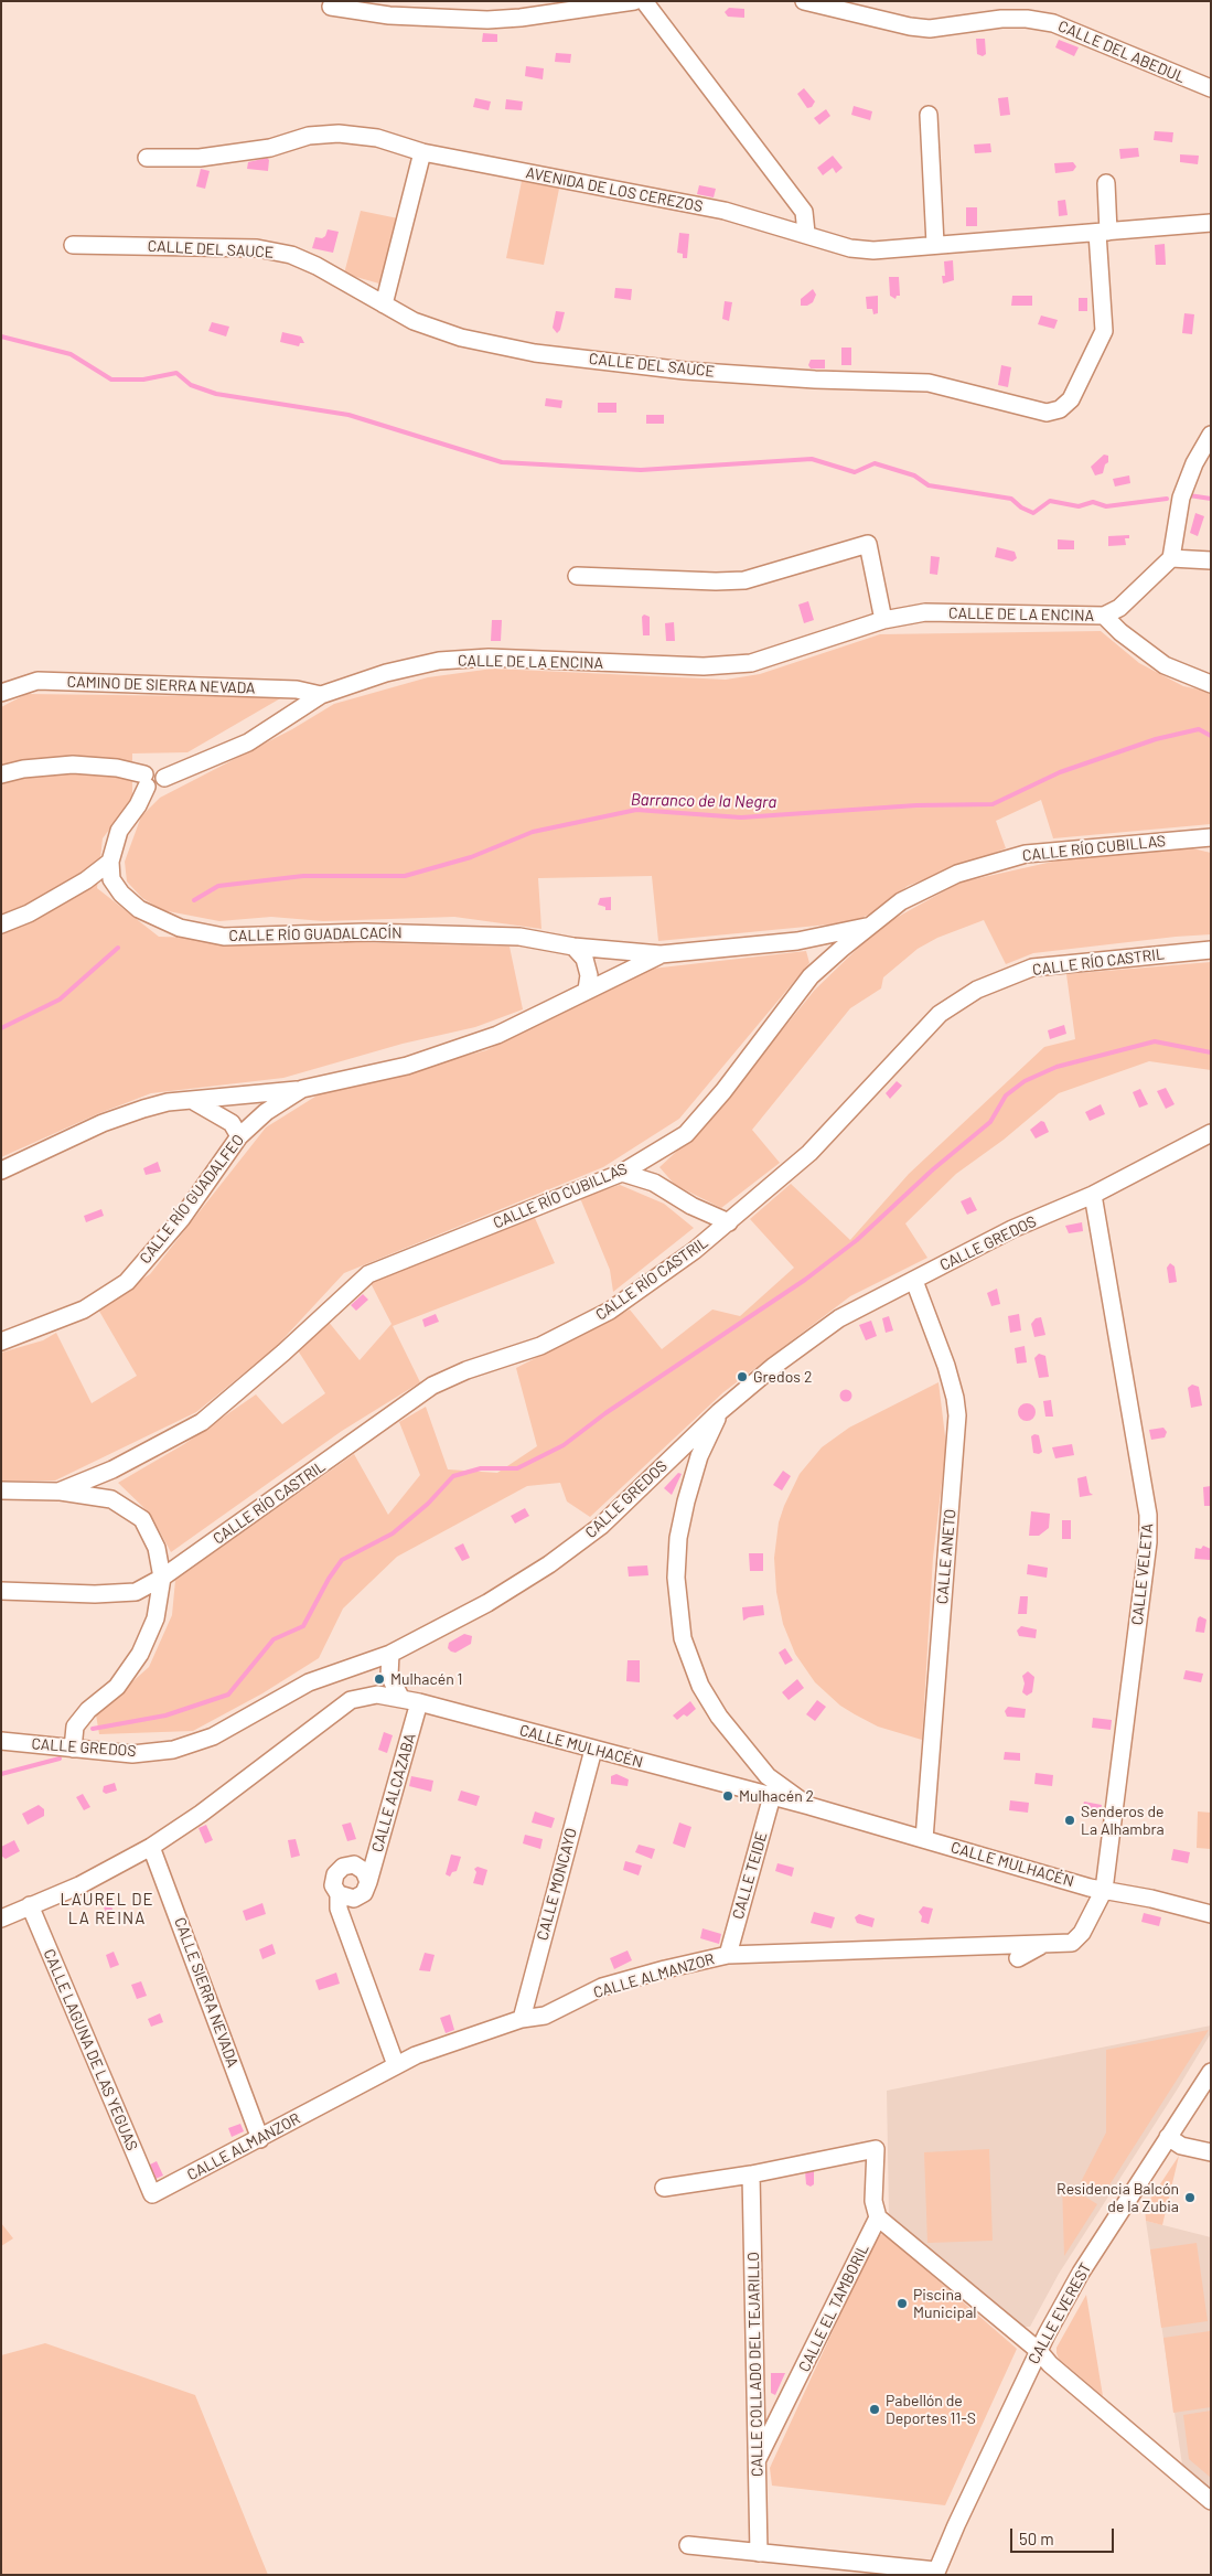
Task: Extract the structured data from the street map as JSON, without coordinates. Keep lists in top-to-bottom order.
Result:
{
  "streets": {
    "street": [
      "CALLE DEL ABEDUL",
      "AVENIDA DE LOS CEREZOS",
      "CALLE DEL SAUCE",
      "CALLE DE LA ENCINA",
      "CAMINO DE SIERRA NEVADA",
      "CALLE RÍO CUBILLAS",
      "CALLE RÍO GUADALCACÍN",
      "CALLE RÍO CASTRIL",
      "CALLE RÍO GUADALFEO",
      "CALLE GREDOS",
      "CALLE ANETO",
      "CALLE VELETA",
      "CALLE MULHACÉN",
      "CALLE ALCAZABA",
      "CALLE TEIDE",
      "CALLE MONCAYO",
      "CALLE ALMANZOR",
      "CALLE SIERRA NEVADA",
      "CALLE LAGUNA DE LAS YEGUAS",
      "CALLE EL TAMBORIL",
      "CALLE EVEREST",
      "CALLE COLLADO DEL TEJARILLO"
    ]
  },
  "crossings": [
    ["AVENIDA DE LOS CEREZOS", "CALLE DEL SAUCE"],
    ["CALLE DE LA ENCINA", "CAMINO DE SIERRA NEVADA"],
    ["CALLE RÍO CUBILLAS", "CALLE RÍO GUADALCACÍN"],
    ["CALLE RÍO GUADALCACÍN", "CALLE RÍO GUADALFEO"],
    ["CALLE GREDOS", "CALLE ANETO"],
    ["CALLE GREDOS", "CALLE VELETA"],
    ["CALLE ANETO", "CALLE MULHACÉN"],
    ["CALLE VELETA", "CALLE MULHACÉN"],
    ["CALLE VELETA", "CALLE ALMANZOR"],
    ["CALLE MULHACÉN", "CALLE ALCAZABA"],
    ["CALLE MULHACÉN", "CALLE TEIDE"],
    ["CALLE MULHACÉN", "CALLE MONCAYO"],
    ["CALLE MULHACÉN", "CALLE ALMANZOR"],
    ["CALLE MULHACÉN", "CALLE SIERRA NEVADA"],
    ["CALLE MULHACÉN", "CALLE LAGUNA DE LAS YEGUAS"],
    ["CALLE ALCAZABA", "CALLE ALMANZOR"],
    ["CALLE TEIDE", "CALLE ALMANZOR"],
    ["CALLE MONCAYO", "CALLE ALMANZOR"],
    ["CALLE ALMANZOR", "CALLE SIERRA NEVADA"],
    ["CALLE ALMANZOR", "CALLE LAGUNA DE LAS YEGUAS"],
    ["CALLE EL TAMBORIL", "CALLE COLLADO DEL TEJARILLO"]
  ],
  "districts": ["LAUREL DE LA REINA"],
  "water": ["Barranco de la Negra"],
  "places": [
    "Gredos 2",
    "Mulhacén 1",
    "Mulhacén 2",
    "Senderos de La Alhambra",
    "Residencia Balcón de la Zubia",
    "Piscina Municipal",
    "Pabellón de Deportes 11-S"
  ],
  "scale_bar": "50 m"
}
